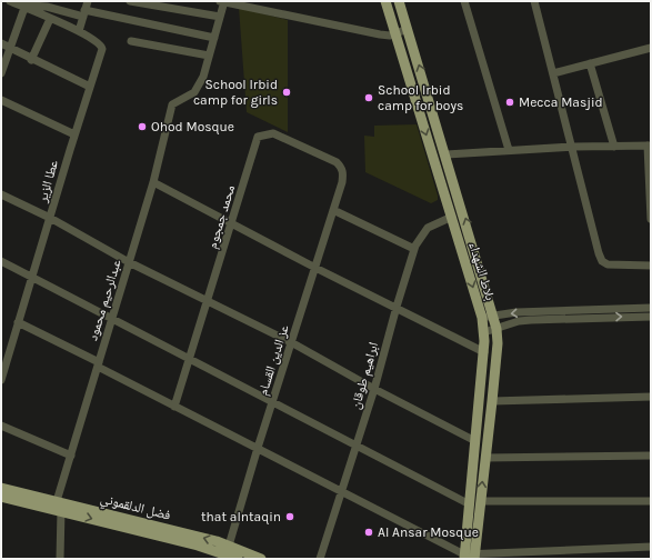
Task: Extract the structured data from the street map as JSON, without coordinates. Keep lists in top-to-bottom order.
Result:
{
  "streets": {
    "main road": ["بلاط الشهداء", "فضل الدلقموني"],
    "street": [
      "عطا الزير",
      "محمد جمجوم",
      "عبدالرحيم محمود",
      "عز الدين القسام",
      "ابراهيم طوقان"
    ]
  },
  "crossings": [
    ["محمد جمجوم", "عز الدين القسام"],
    ["بلاط الشهداء", "ابراهيم طوقان"],
    ["عبدالرحيم محمود", "فضل الدلقموني"],
    ["عز الدين القسام", "فضل الدلقموني"]
  ],
  "places": [
    "School Irbid camp for girls",
    "School Irbid camp for boys",
    "Mecca Masjid",
    "Ohod Mosque",
    "that alntaqin",
    "Al Ansar Mosque"
  ]
}
